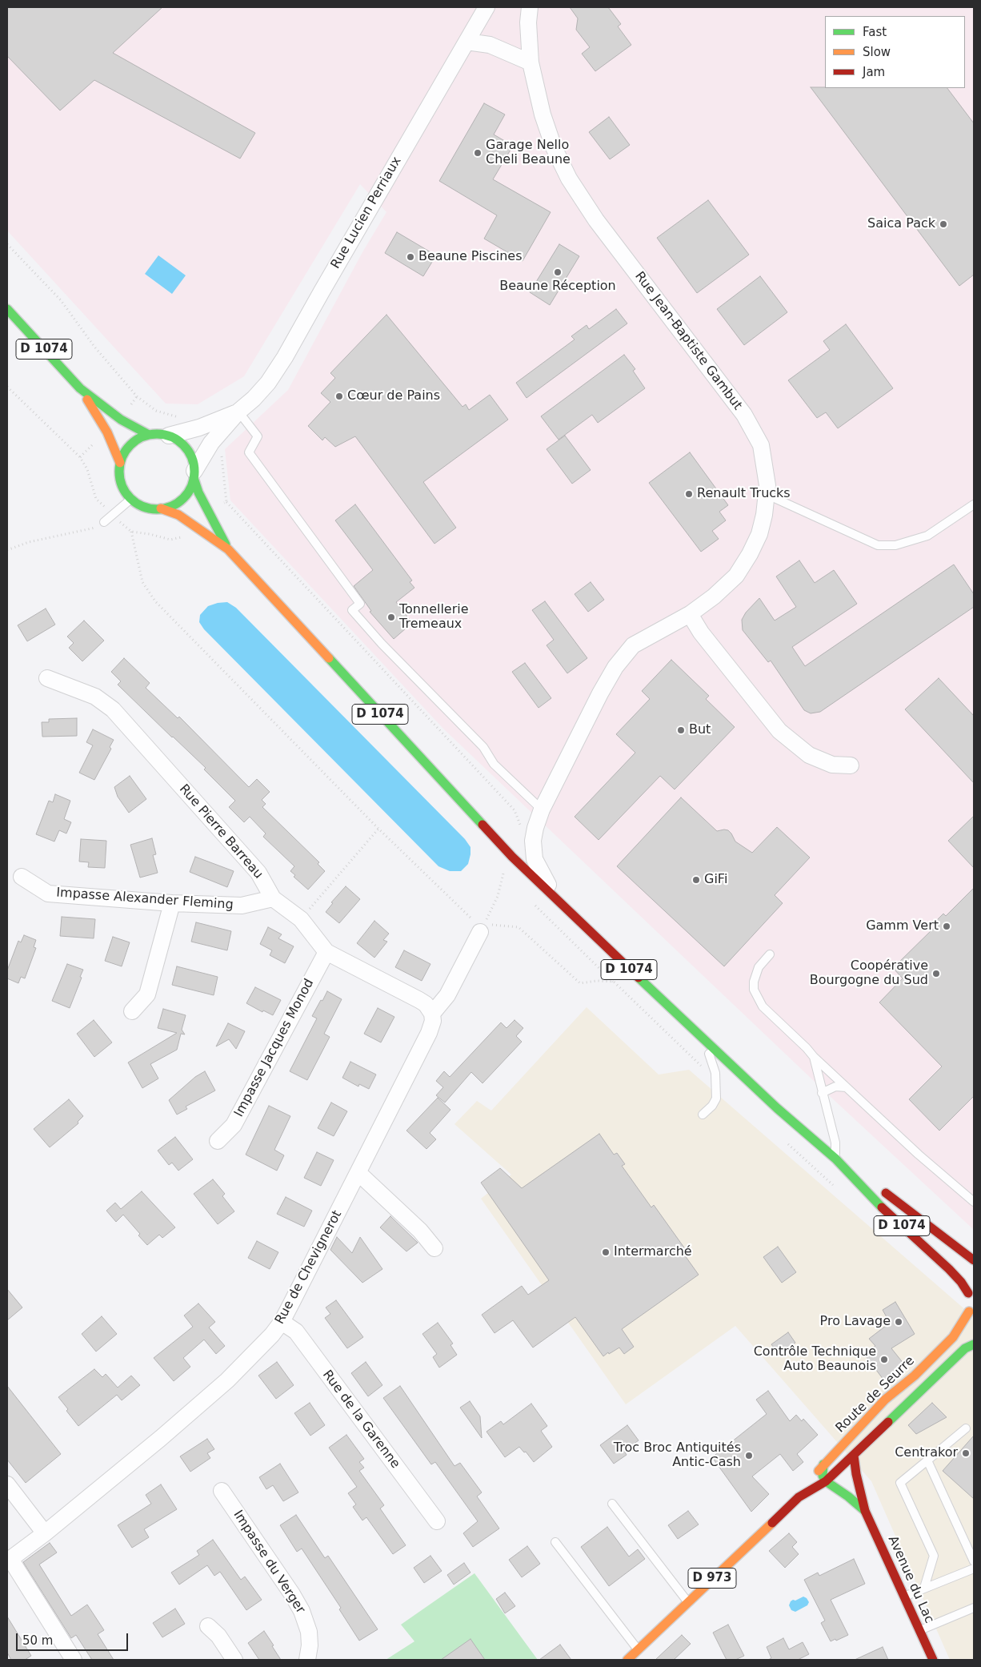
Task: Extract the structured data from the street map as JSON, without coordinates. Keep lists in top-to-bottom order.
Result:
{
  "streets": {
    "main road": [
      "D 1074",
      "Route de Seurre",
      "D 973",
      "Avenue du Lac"
    ],
    "street": [
      "Rue Lucien Perriaux",
      "Rue Jean-Baptiste Gambut",
      "Rue Pierre Barreau",
      "Impasse Alexander Fleming",
      "Impasse Jacques Monod",
      "Rue de Chevignerot",
      "Rue de la Garenne",
      "Impasse du Verger"
    ]
  },
  "crossings": [
    ["Rue Lucien Perriaux", "D 1074"],
    ["Rue Jean-Baptiste Gambut", "D 1074"],
    ["Rue Pierre Barreau", "Impasse Alexander Fleming"],
    ["Rue Pierre Barreau", "Impasse Jacques Monod"],
    ["Rue Pierre Barreau", "Rue de Chevignerot"],
    ["Rue de Chevignerot", "Rue de la Garenne"],
    ["Route de Seurre", "Avenue du Lac"]
  ],
  "places": [
    "Garage Nello Cheli Beaune",
    "Saica Pack",
    "Beaune Piscines",
    "Beaune Réception",
    "Cœur de Pains",
    "Renault Trucks",
    "Tonnellerie Tremeaux",
    "But",
    "GiFi",
    "Gamm Vert",
    "Coopérative Bourgogne du Sud",
    "Intermarché",
    "Pro Lavage",
    "Contrôle Technique Auto Beaunois",
    "Centrakor",
    "Troc Broc Antiquités Antic-Cash"
  ],
  "legend": ["Fast", "Slow", "Jam"],
  "scale_bar": "50 m"
}
